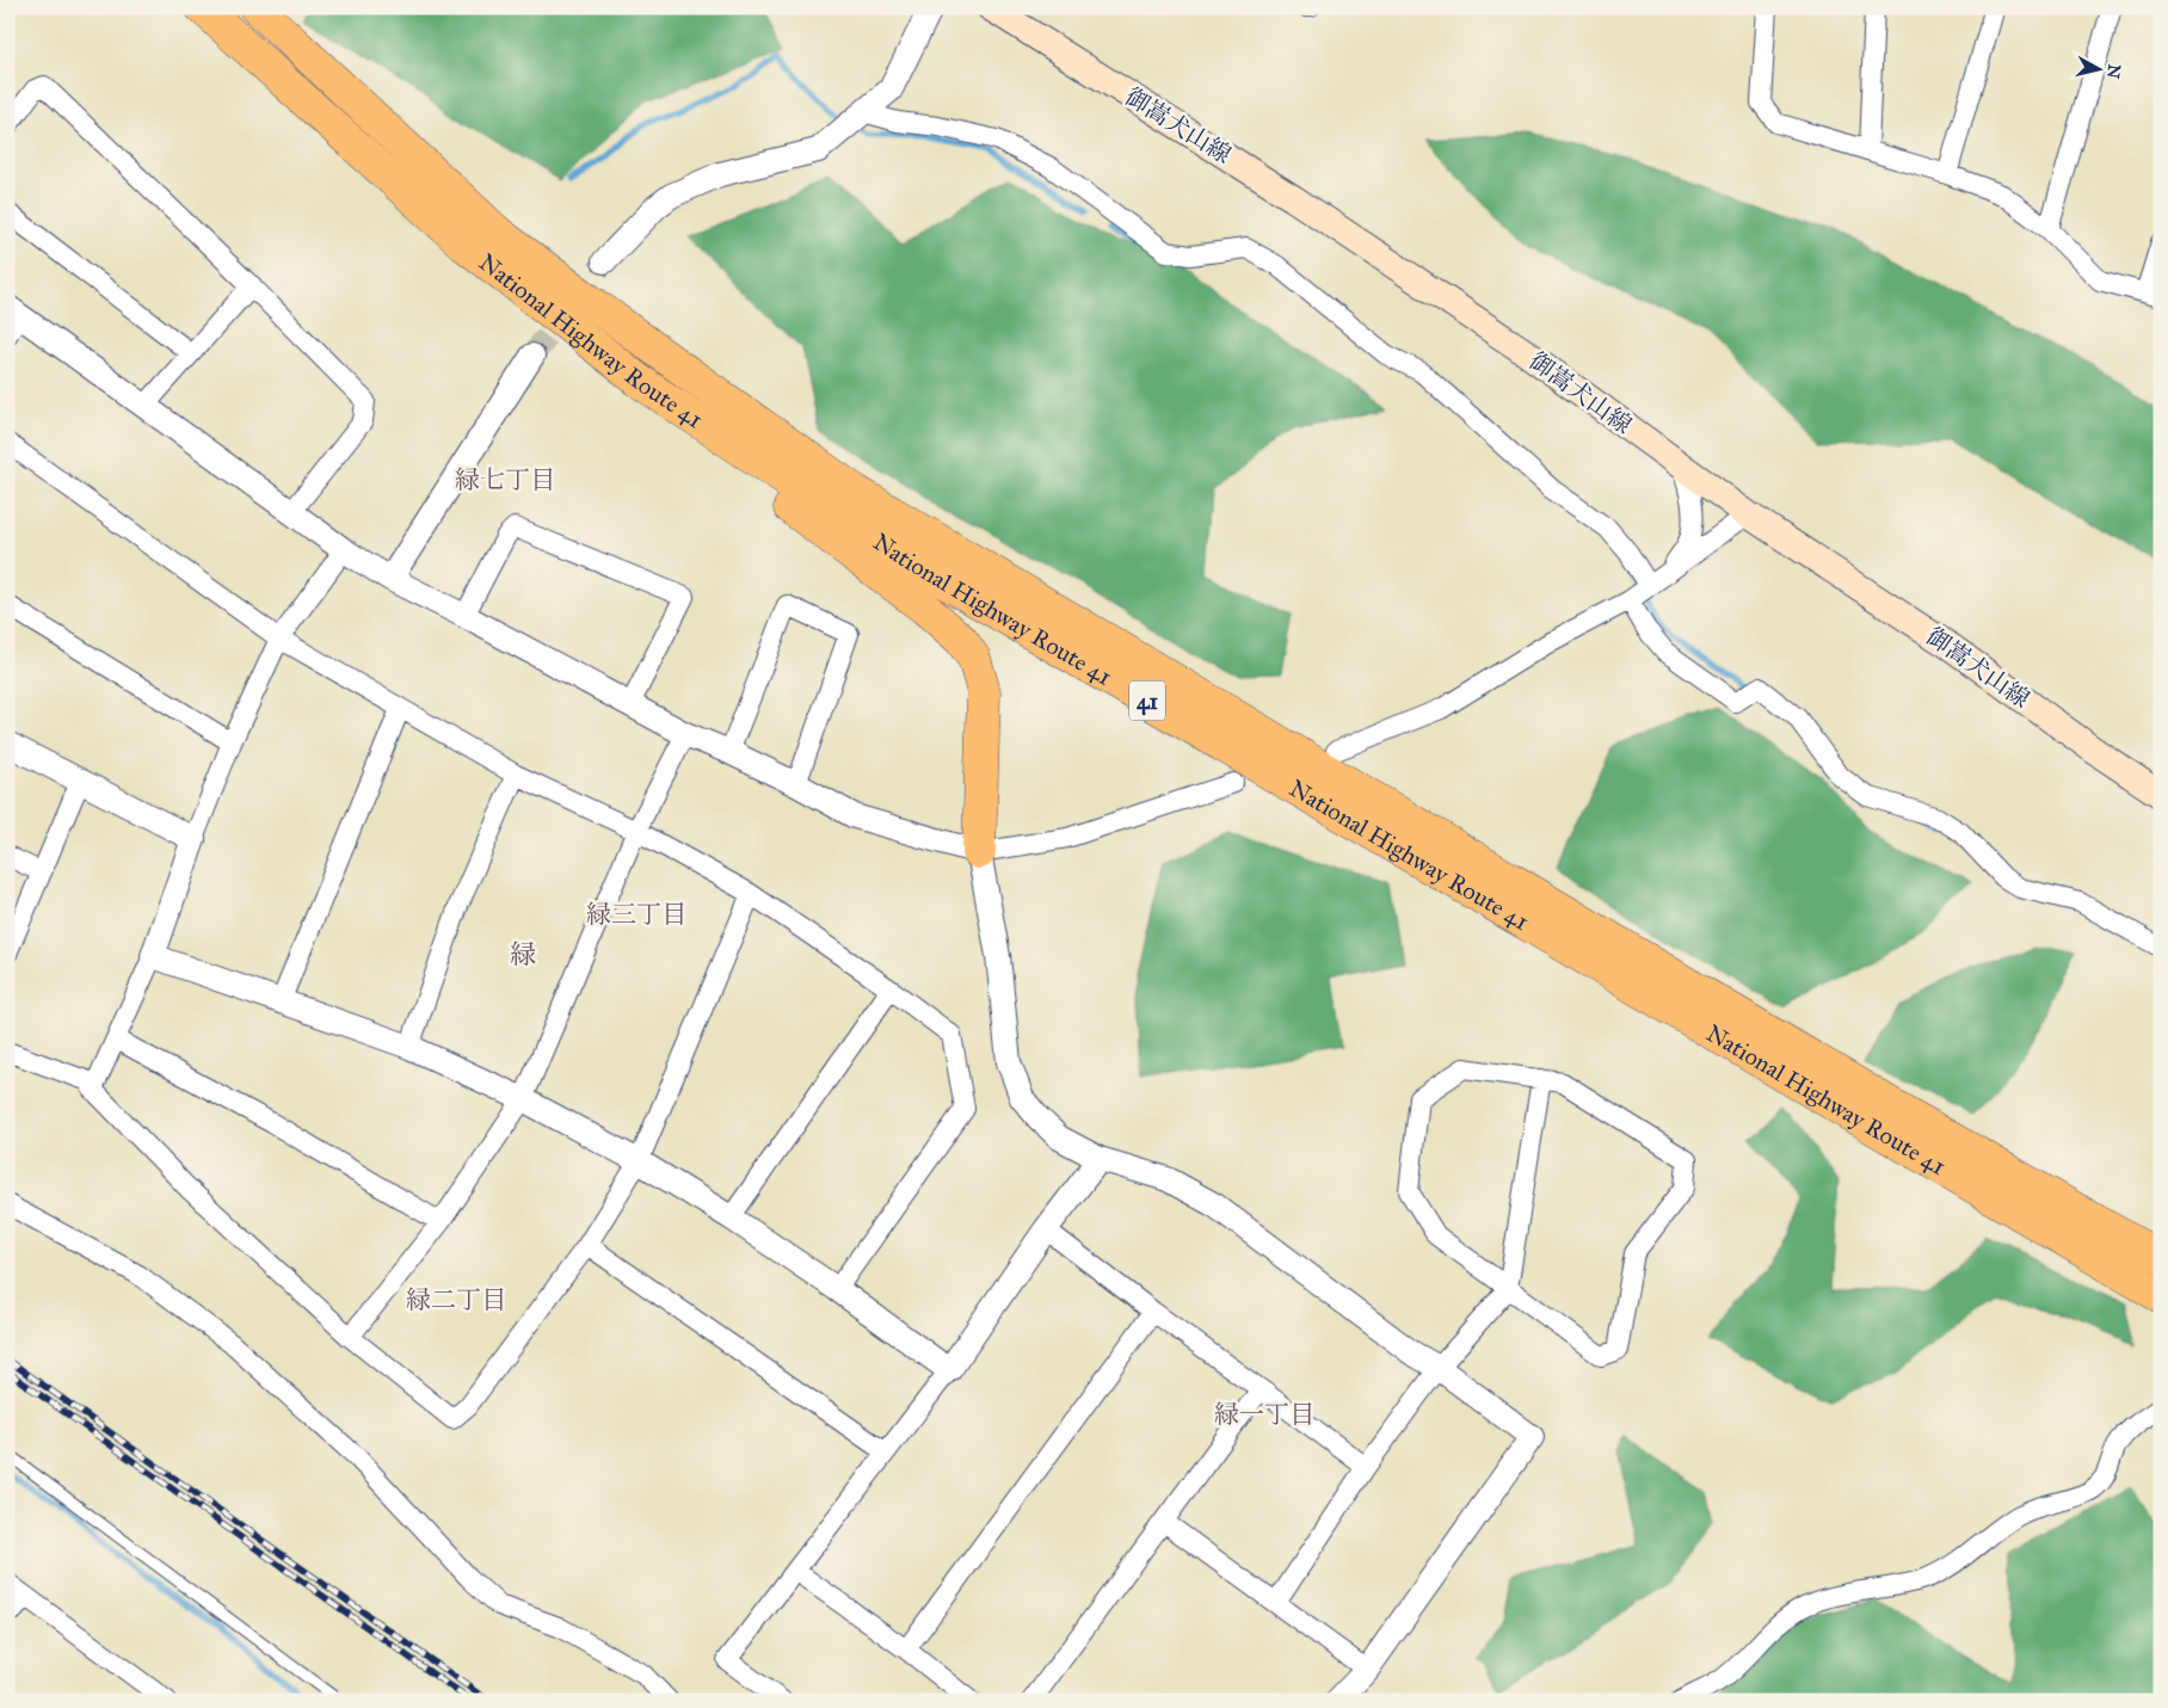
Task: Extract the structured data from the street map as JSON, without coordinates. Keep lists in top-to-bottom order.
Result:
{
  "streets": {
    "highway": ["National Highway Route 41", "41"],
    "main road": ["御嵩犬山線"]
  },
  "districts": [
    "緑七丁目",
    "緑三丁目",
    "緑",
    "緑二丁目",
    "緑一丁目"
  ],
  "north": "right"
}
